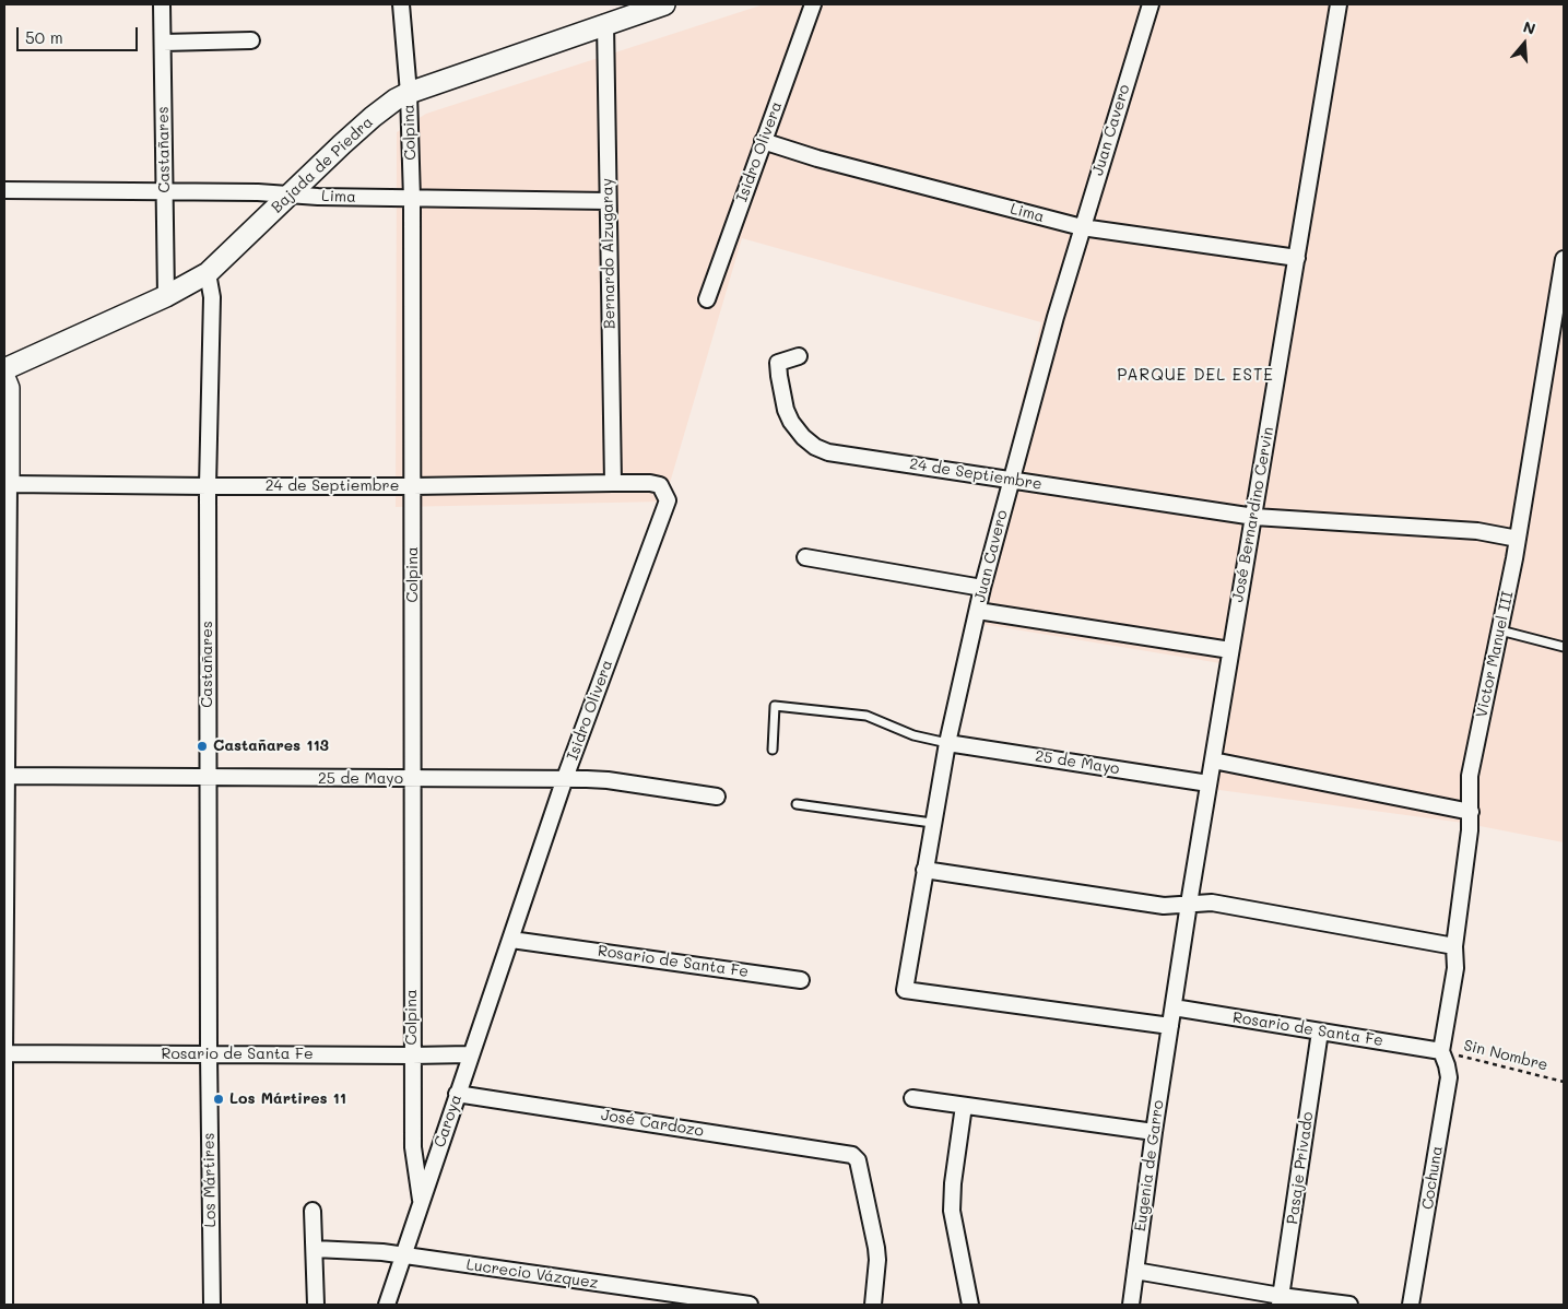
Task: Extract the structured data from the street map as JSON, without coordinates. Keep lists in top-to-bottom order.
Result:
{
  "streets": {
    "main road": ["Bajada de Piedra"],
    "street": [
      "Juan Cavero",
      "Colpina",
      "Castañares",
      "Isidro Olivera",
      "Lima",
      "Bernardo Alzugaray",
      "24 de Septiembre",
      "José Bernardino Cervin",
      "Victor Manuel III",
      "25 de Mayo",
      "Rosario de Santa Fe",
      "Caroya",
      "José Cardozo",
      "Eugenia de Garro",
      "Pasaje Privado",
      "Cochuna",
      "Los Mártires",
      "Lucrecio Vázquez"
    ],
    "path": ["Sin Nombre"]
  },
  "crossings": [
    ["Juan Cavero", "Lima"],
    ["Juan Cavero", "24 de Septiembre"],
    ["Juan Cavero", "José Bernardino Cervin"],
    ["Juan Cavero", "25 de Mayo"],
    ["Juan Cavero", "Eugenia de Garro"],
    ["Colpina", "Bajada de Piedra"],
    ["Colpina", "Lima"],
    ["Colpina", "24 de Septiembre"],
    ["Colpina", "25 de Mayo"],
    ["Colpina", "Rosario de Santa Fe"],
    ["Colpina", "Caroya"],
    ["Castañares", "Bajada de Piedra"],
    ["Castañares", "Lima"],
    ["Castañares", "24 de Septiembre"],
    ["Castañares", "25 de Mayo"],
    ["Castañares", "Rosario de Santa Fe"],
    ["Castañares", "Los Mártires"],
    ["Isidro Olivera", "Lima"],
    ["Isidro Olivera", "24 de Septiembre"],
    ["Isidro Olivera", "25 de Mayo"],
    ["Isidro Olivera", "Rosario de Santa Fe"],
    ["Isidro Olivera", "Caroya"],
    ["Bajada de Piedra", "Lima"],
    ["Bajada de Piedra", "Bernardo Alzugaray"],
    ["Lima", "Bernardo Alzugaray"],
    ["Lima", "José Bernardino Cervin"],
    ["Bernardo Alzugaray", "24 de Septiembre"],
    ["24 de Septiembre", "José Bernardino Cervin"],
    ["24 de Septiembre", "Victor Manuel III"],
    ["José Bernardino Cervin", "25 de Mayo"],
    ["José Bernardino Cervin", "Rosario de Santa Fe"],
    ["José Bernardino Cervin", "Eugenia de Garro"],
    ["Victor Manuel III", "Rosario de Santa Fe"],
    ["Victor Manuel III", "Sin Nombre"],
    ["Victor Manuel III", "Cochuna"],
    ["Rosario de Santa Fe", "Sin Nombre"],
    ["Rosario de Santa Fe", "Caroya"],
    ["Rosario de Santa Fe", "Pasaje Privado"],
    ["Rosario de Santa Fe", "Cochuna"],
    ["Rosario de Santa Fe", "Los Mártires"],
    ["Sin Nombre", "Cochuna"],
    ["Caroya", "José Cardozo"],
    ["Caroya", "Lucrecio Vázquez"]
  ],
  "districts": ["PARQUE DEL ESTE"],
  "places": ["Castañares 113", "Los Mártires 11"],
  "scale_bar": "50 m",
  "north": "top"
}
